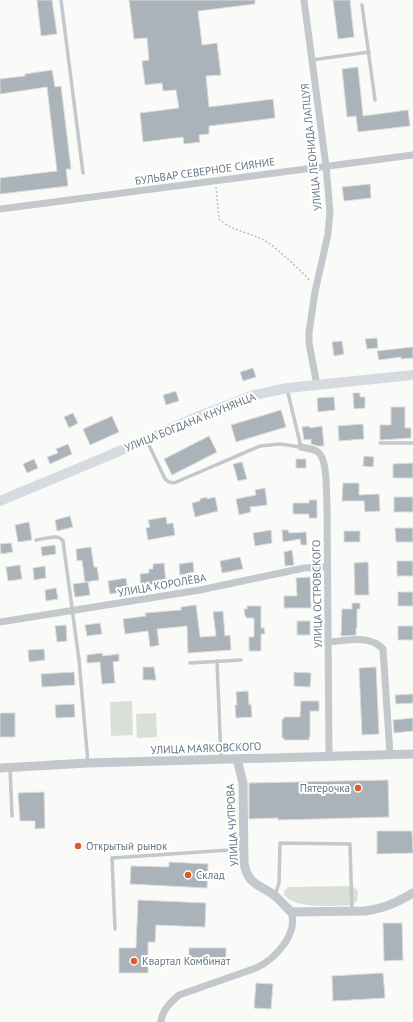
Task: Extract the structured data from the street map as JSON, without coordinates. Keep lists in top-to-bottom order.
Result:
{
  "streets": {
    "main road": ["УЛИЦА БОГДАНА КНУНЯНЦА"],
    "street": [
      "УЛИЦА ЛЕОНИДА ЛАПЦУЯ",
      "БУЛЬВАР СЕВЕРНОЕ СИЯНИЕ",
      "УЛИЦА КОРОЛЁВА",
      "УЛИЦА ОСТРОВСКОГО",
      "УЛИЦА МАЯКОВСКОГО",
      "УЛИЦА ЧУПРОВА"
    ]
  },
  "crossings": [
    ["УЛИЦА ЛЕОНИДА ЛАПЦУЯ", "БУЛЬВАР СЕВЕРНОЕ СИЯНИЕ"],
    ["УЛИЦА ЛЕОНИДА ЛАПЦУЯ", "УЛИЦА БОГДАНА КНУНЯНЦА"],
    ["УЛИЦА КОРОЛЁВА", "УЛИЦА ОСТРОВСКОГО"],
    ["УЛИЦА ОСТРОВСКОГО", "УЛИЦА МАЯКОВСКОГО"],
    ["УЛИЦА МАЯКОВСКОГО", "УЛИЦА ЧУПРОВА"]
  ],
  "places": [
    "Пятерочка",
    "Открытый рынок",
    "Склад",
    "Квартал Комбинат"
  ]
}
